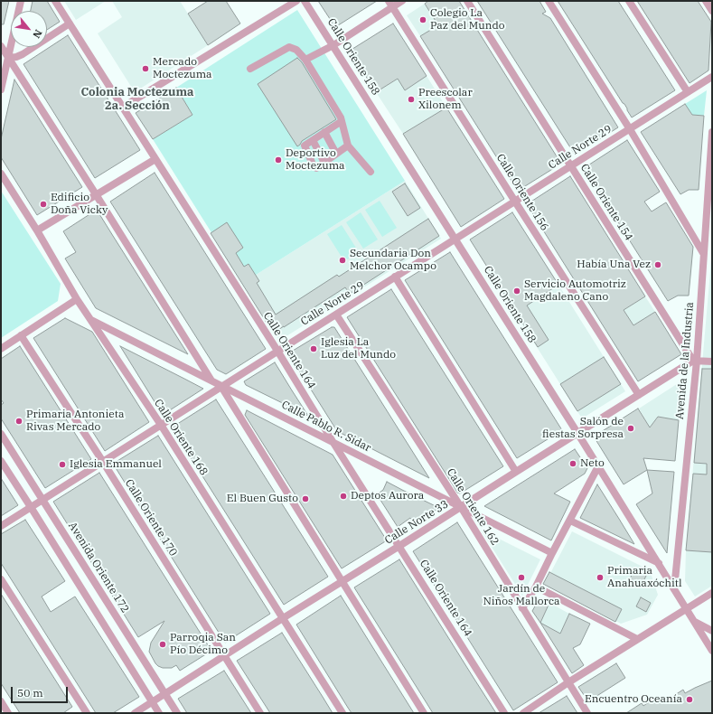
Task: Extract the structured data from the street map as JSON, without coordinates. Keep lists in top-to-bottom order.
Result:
{
  "streets": {
    "street": [
      "Calle Oriente 158",
      "Calle Norte 29",
      "Calle Oriente 156",
      "Calle Oriente 154",
      "Calle Oriente 164",
      "Avenida de la Industria",
      "Calle Pablo R. Sidar",
      "Calle Oriente 168",
      "Calle Oriente 162",
      "Calle Oriente 170",
      "Calle Norte 33",
      "Avenida Oriente 172"
    ]
  },
  "crossings": [
    ["Calle Oriente 158", "Calle Norte 29"],
    ["Calle Oriente 158", "Avenida de la Industria"],
    ["Calle Oriente 158", "Calle Norte 33"],
    ["Calle Norte 29", "Calle Oriente 156"],
    ["Calle Norte 29", "Calle Oriente 154"],
    ["Calle Norte 29", "Calle Oriente 164"],
    ["Calle Norte 29", "Calle Pablo R. Sidar"],
    ["Calle Norte 29", "Calle Oriente 168"],
    ["Calle Norte 29", "Calle Oriente 162"],
    ["Calle Norte 29", "Calle Oriente 170"],
    ["Calle Norte 29", "Avenida Oriente 172"],
    ["Calle Oriente 156", "Calle Norte 33"],
    ["Calle Oriente 154", "Avenida de la Industria"],
    ["Calle Oriente 154", "Calle Norte 33"],
    ["Calle Oriente 164", "Calle Pablo R. Sidar"],
    ["Calle Oriente 164", "Calle Norte 33"],
    ["Avenida de la Industria", "Calle Norte 33"],
    ["Calle Pablo R. Sidar", "Calle Oriente 168"],
    ["Calle Pablo R. Sidar", "Calle Oriente 162"],
    ["Calle Pablo R. Sidar", "Calle Norte 33"],
    ["Calle Oriente 168", "Calle Norte 33"],
    ["Calle Oriente 162", "Calle Norte 33"],
    ["Calle Oriente 170", "Calle Norte 33"],
    ["Calle Norte 33", "Avenida Oriente 172"]
  ],
  "districts": ["Colonia Moctezuma 2a. Sección"],
  "places": [
    "Colegio La Paz del Mundo",
    "Mercado Moctezuma",
    "Preescolar Xilonem",
    "Deportivo Moctezuma",
    "Edificio Doña Vicky",
    "Secundaria Don Melchor Ocampo",
    "Había Una Vez",
    "Servicio Automotriz Magdaleno Cano",
    "Iglesia La Luz del Mundo",
    "Primaria Antonieta Rivas Mercado",
    "Salón de fiestas Sorpresa",
    "Neto",
    "Iglesia Emmanuel",
    "Deptos Aurora",
    "El Buen Gusto",
    "Jardín de Niños Mallorca",
    "Primaria Anahuaxóchitl",
    "Parroqia San Pío Décimo",
    "Encuentro Oceanía"
  ],
  "scale_bar": "50 m",
  "north": "bottom right"
}
